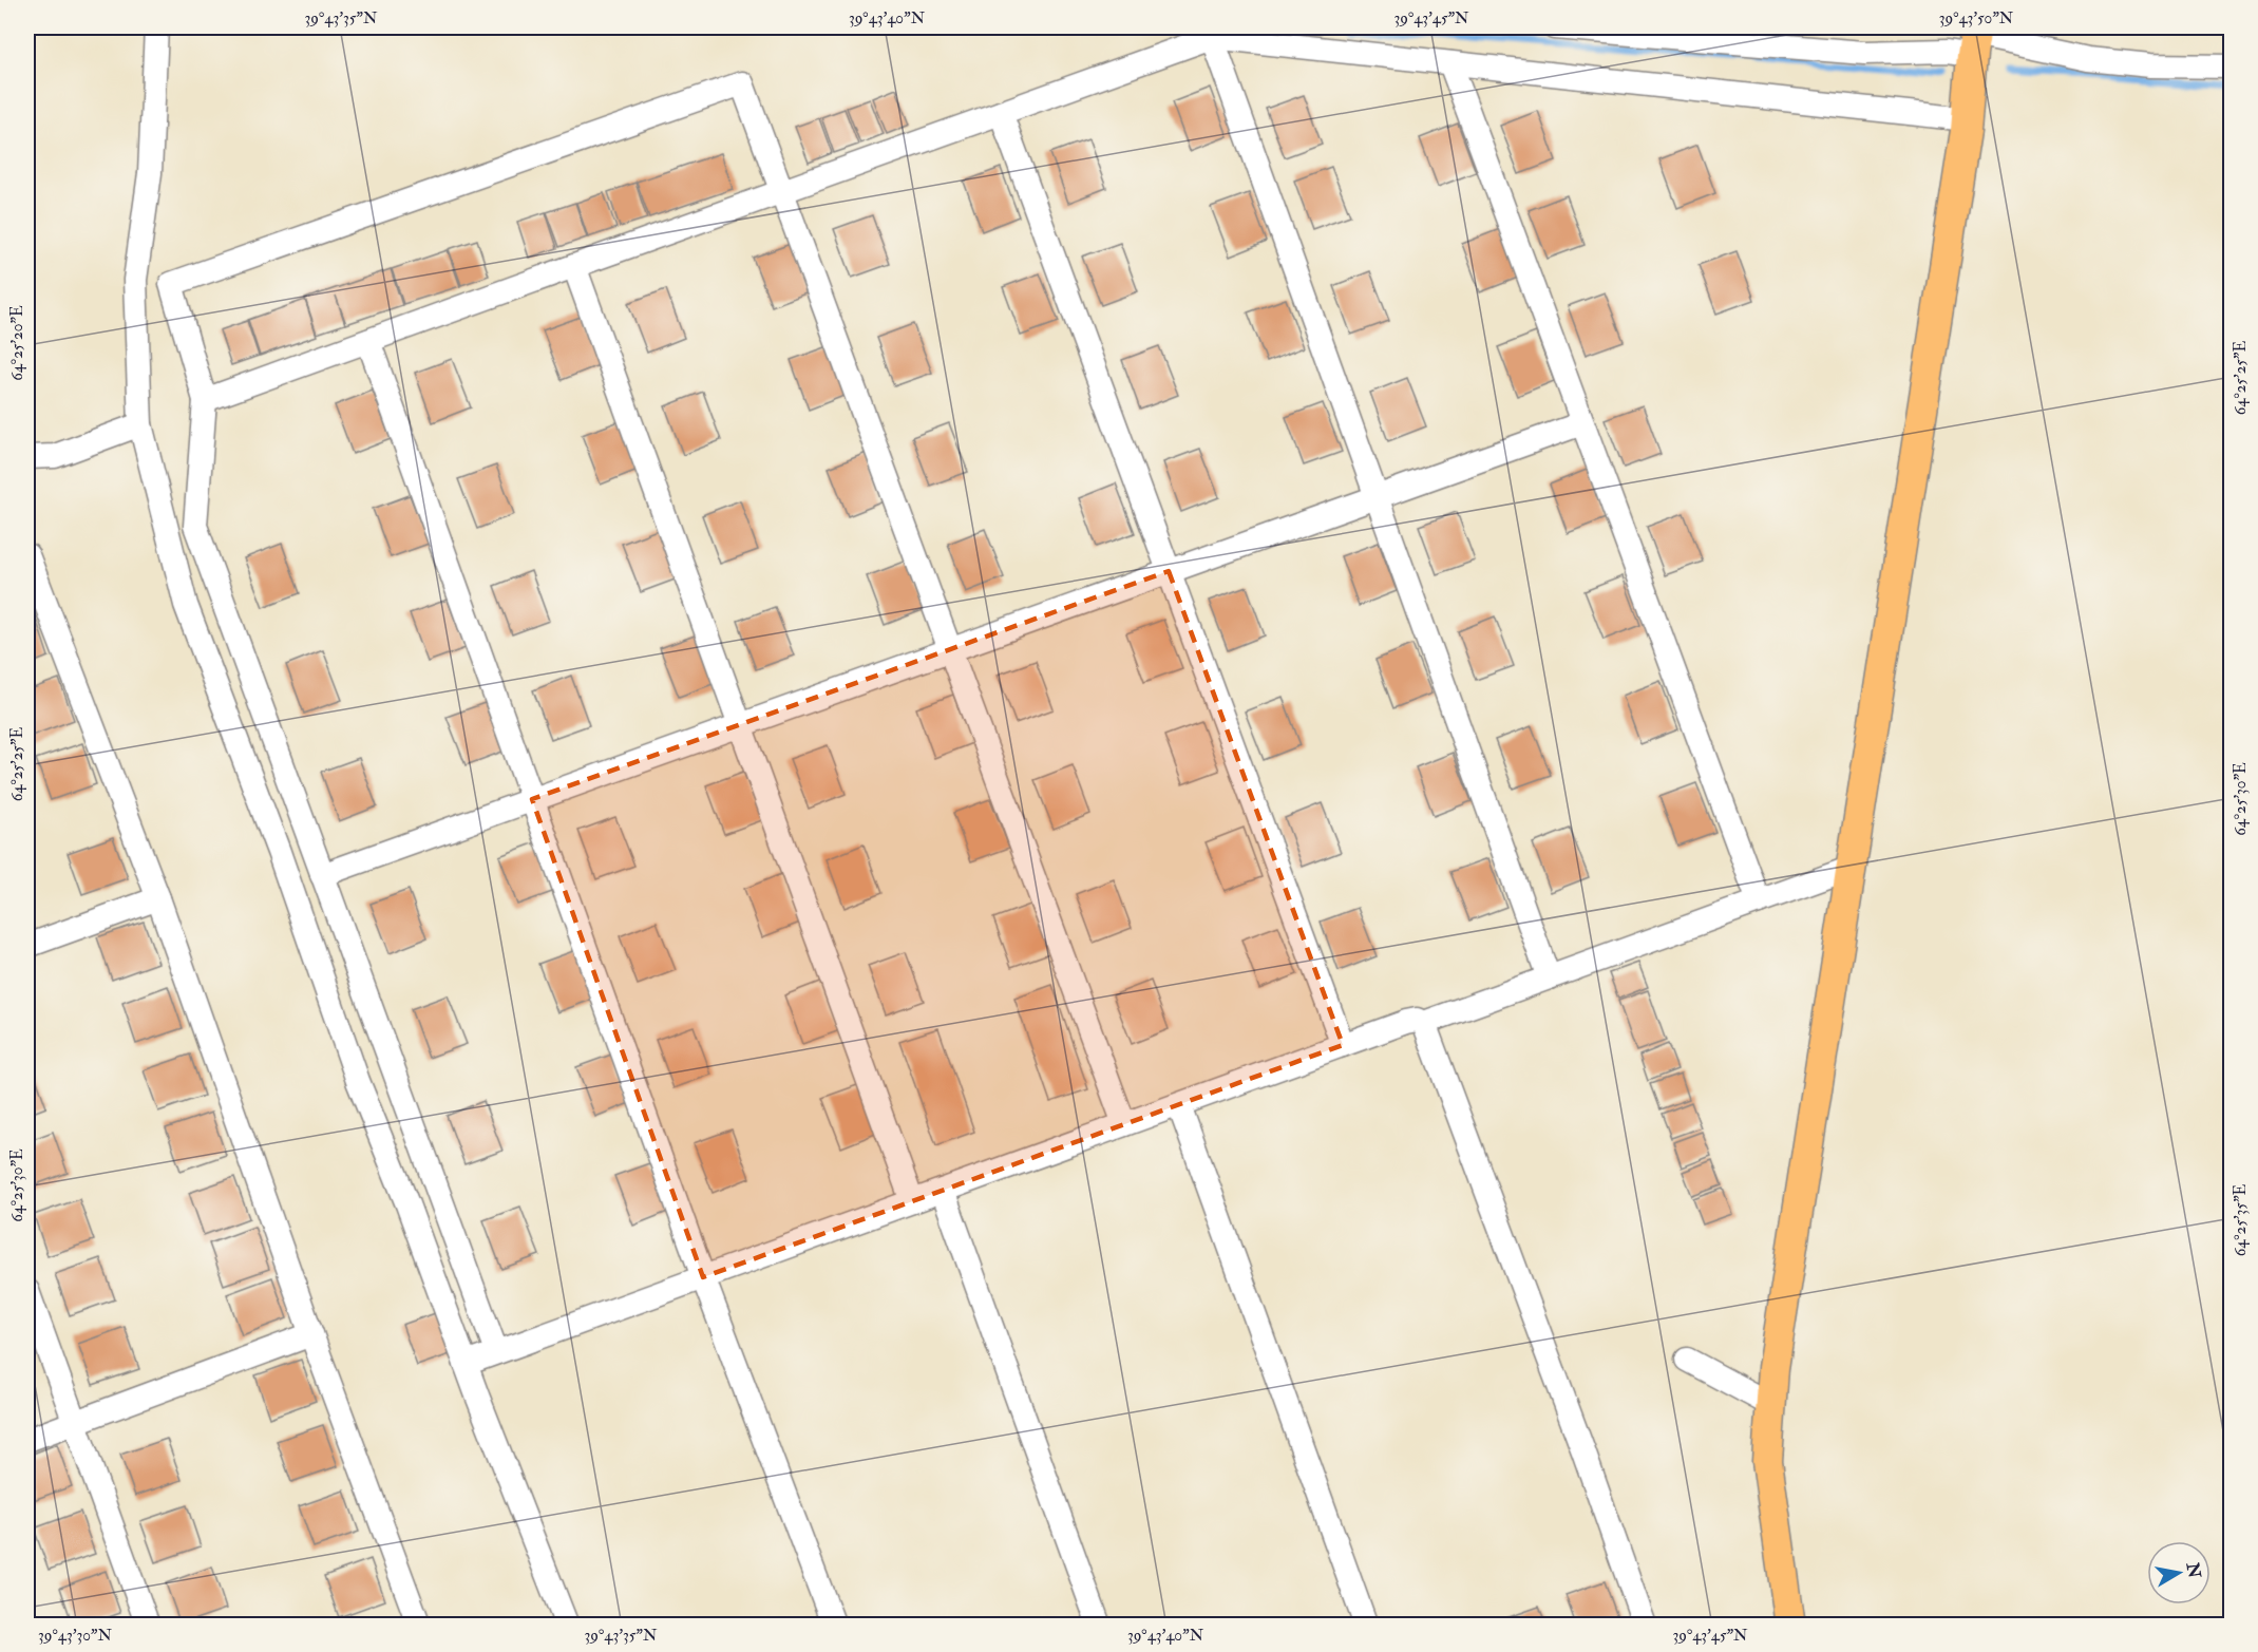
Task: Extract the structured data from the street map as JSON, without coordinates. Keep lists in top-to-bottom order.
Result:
{
  "north": "right",
  "coordinates": [
    "39°43'35\"N",
    "39°43'40\"N",
    "39°43'45\"N",
    "39°43'50\"N",
    "64°25'20\"E",
    "64°25'25\"E",
    "64°25'30\"E",
    "64°25'35\"E",
    "39°43'30\"N"
  ]
}
